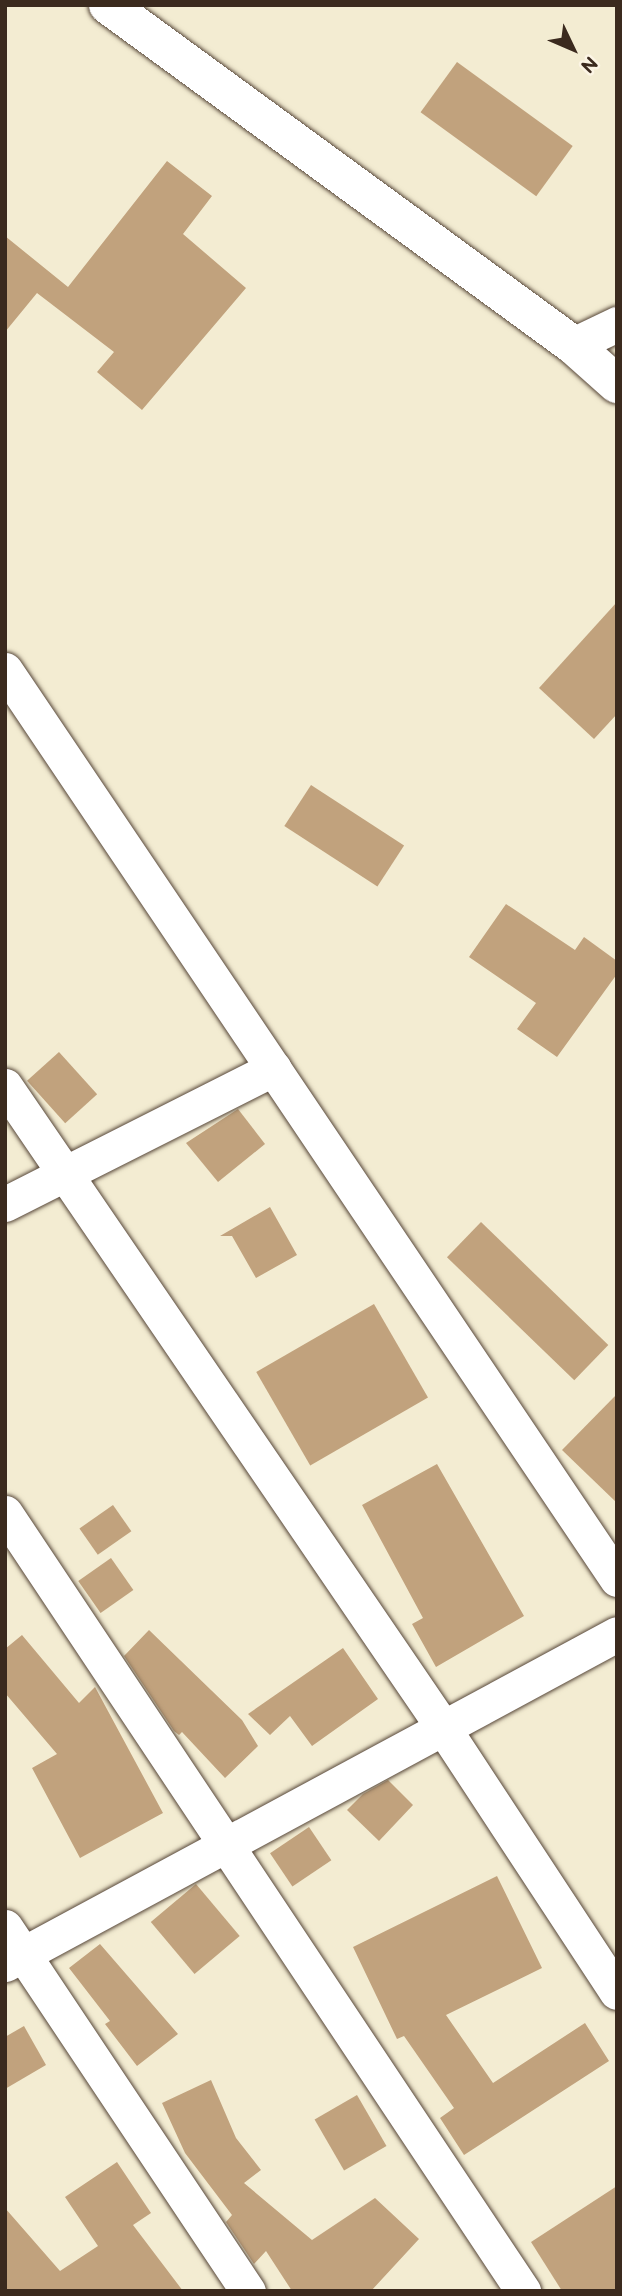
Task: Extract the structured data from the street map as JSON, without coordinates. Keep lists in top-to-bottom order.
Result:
{
  "north": "bottom right"
}
